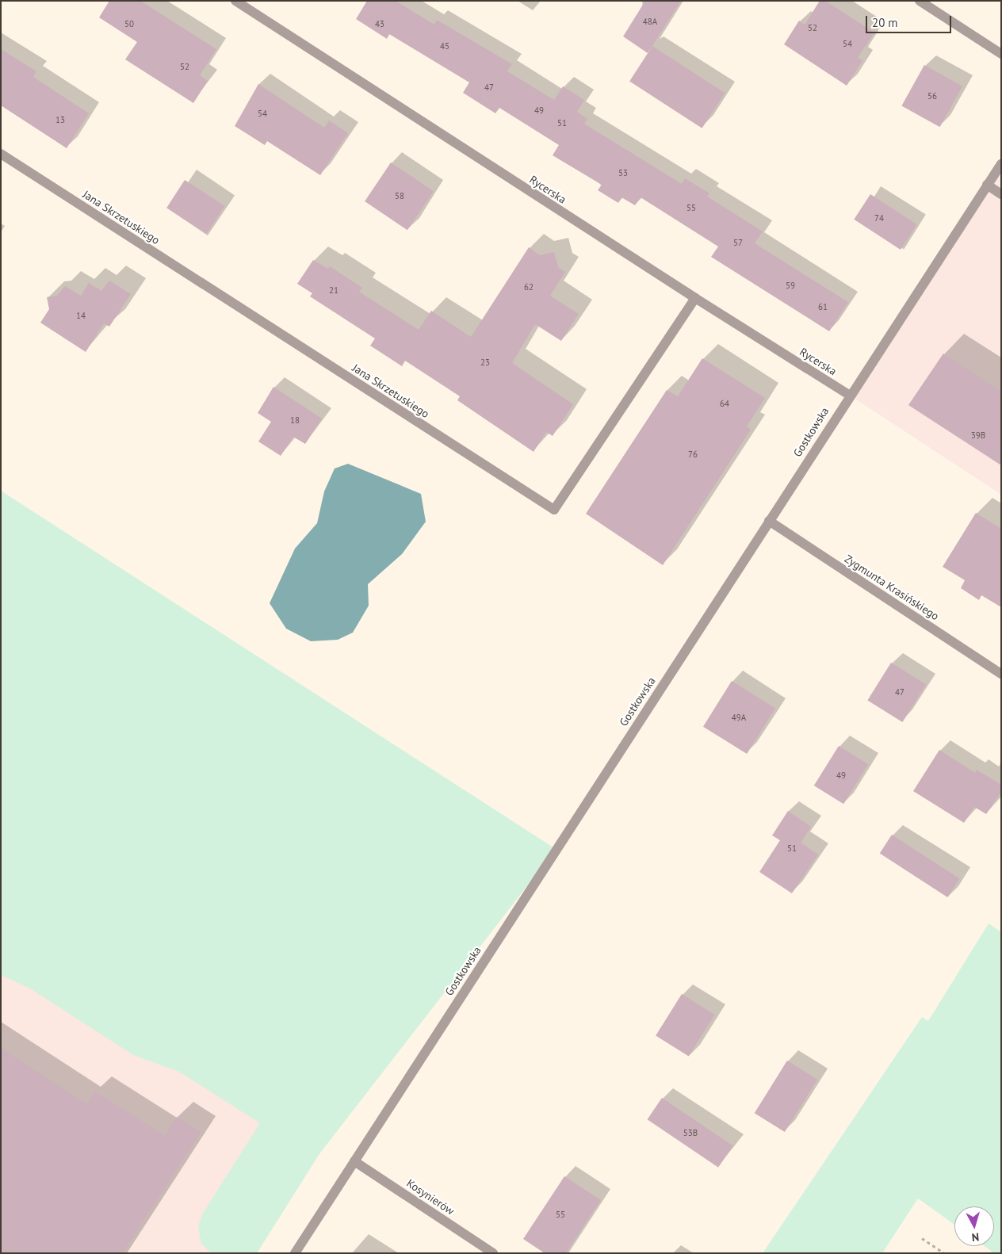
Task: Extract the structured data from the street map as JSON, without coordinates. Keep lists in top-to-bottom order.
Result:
{
  "streets": {
    "street": [
      "Rycerska",
      "Jana Skrzetuskiego",
      "Gostkowska",
      "Zygmunta Krasińskiego",
      "Kosynierów"
    ]
  },
  "crossings": [
    ["Rycerska", "Jana Skrzetuskiego"],
    ["Rycerska", "Gostkowska"],
    ["Gostkowska", "Zygmunta Krasińskiego"],
    ["Gostkowska", "Kosynierów"]
  ],
  "house_numbers": [
    "48A",
    "50",
    "43",
    "52",
    "54",
    "45",
    "52",
    "47",
    "56",
    "49",
    "54",
    "13",
    "51",
    "53",
    "58",
    "55",
    "74",
    "57",
    "59",
    "62",
    "21",
    "61",
    "14",
    "23",
    "64",
    "18",
    "39B",
    "76",
    "47",
    "49A",
    "49",
    "51",
    "53B",
    "55"
  ],
  "scale_bar": "20 m",
  "north": "bottom"
}
